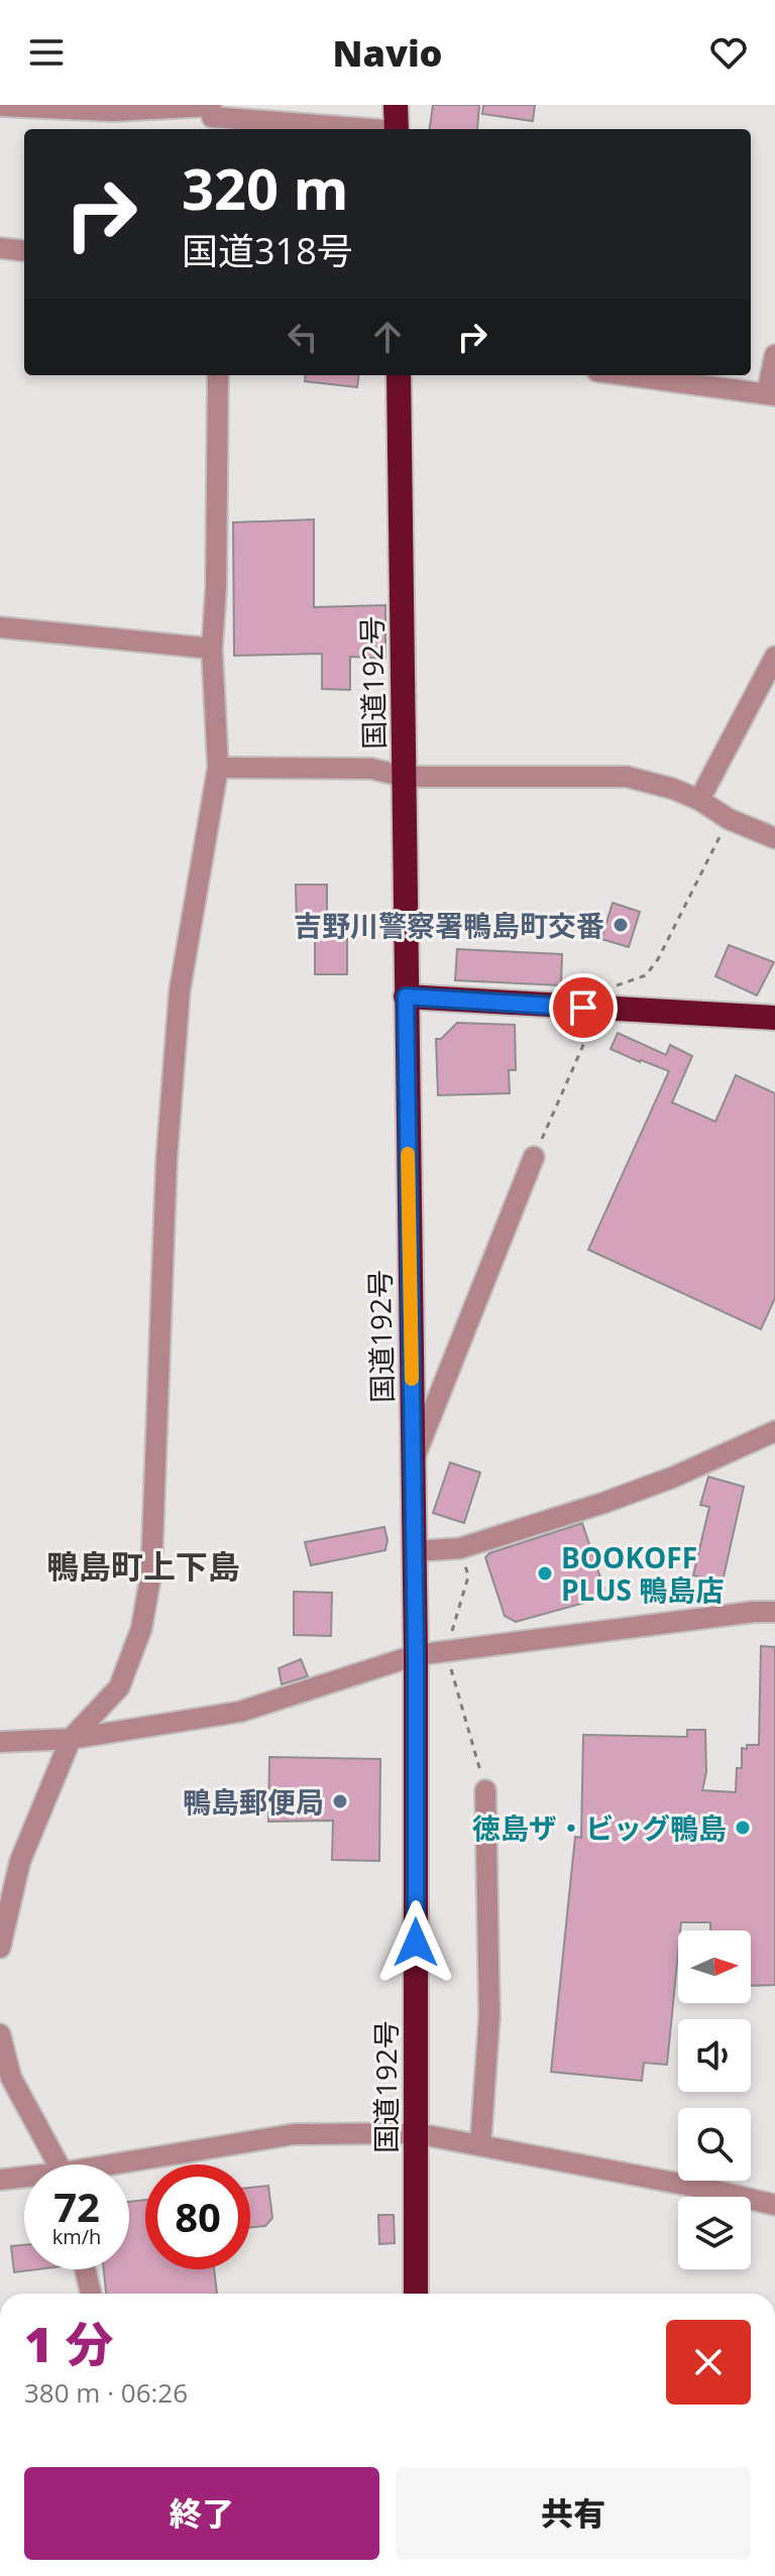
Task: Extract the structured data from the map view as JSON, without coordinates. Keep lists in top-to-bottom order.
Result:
{
  "streets": {
    "highway": ["国道192号"]
  },
  "districts": ["鴨島町上下島"],
  "places": [
    "吉野川警察署鴨島町交番",
    "BOOKOFF PLUS 鴨島店",
    "鴨島郵便局",
    "徳島ザ・ビッグ鴨島"
  ],
  "north": "right",
  "page": {
    "header": "Navio",
    "turn": ["320 m", "国道318号"],
    "speed": "72 km/h",
    "limit": "80",
    "heading": ["1 分", "380 m · 06:26"],
    "buttons": ["終了", "共有"]
  }
}
